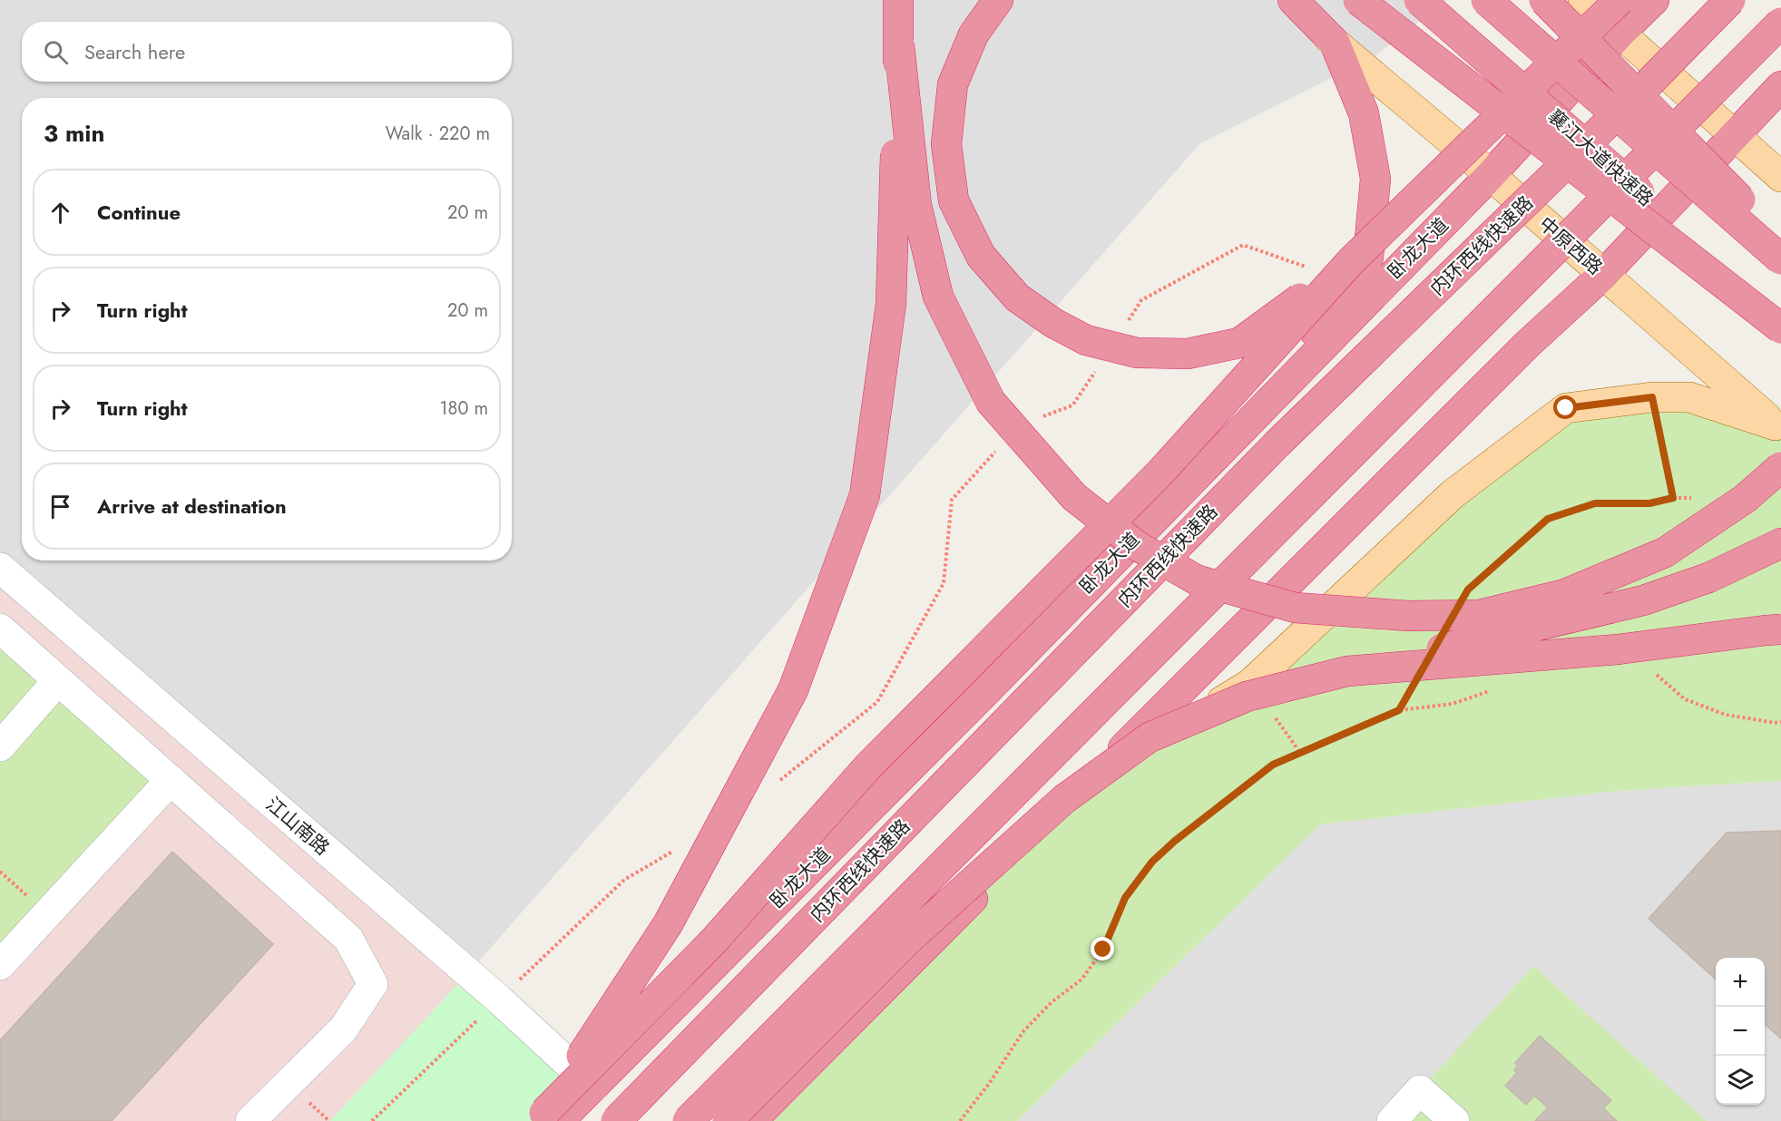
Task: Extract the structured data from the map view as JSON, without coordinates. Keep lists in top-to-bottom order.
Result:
{
  "streets": {
    "highway": ["襄江大道快速路", "内环西线快速路", "卧龙大道"],
    "main road": ["中原西路"],
    "street": ["江山南路"]
  },
  "crossings": [
    ["中原西路", "卧龙大道"],
    ["卧龙大道", "江山南路"]
  ],
  "page": {
    "search": "Search here",
    "heading": ["3 min", "Walk · 220 m"],
    "list": [
      ["Continue", "20 m"],
      ["Turn right", "20 m"],
      ["Turn right", "180 m"],
      "Arrive at destination"
    ],
    "map_buttons": ["+", "−"]
  }
}
